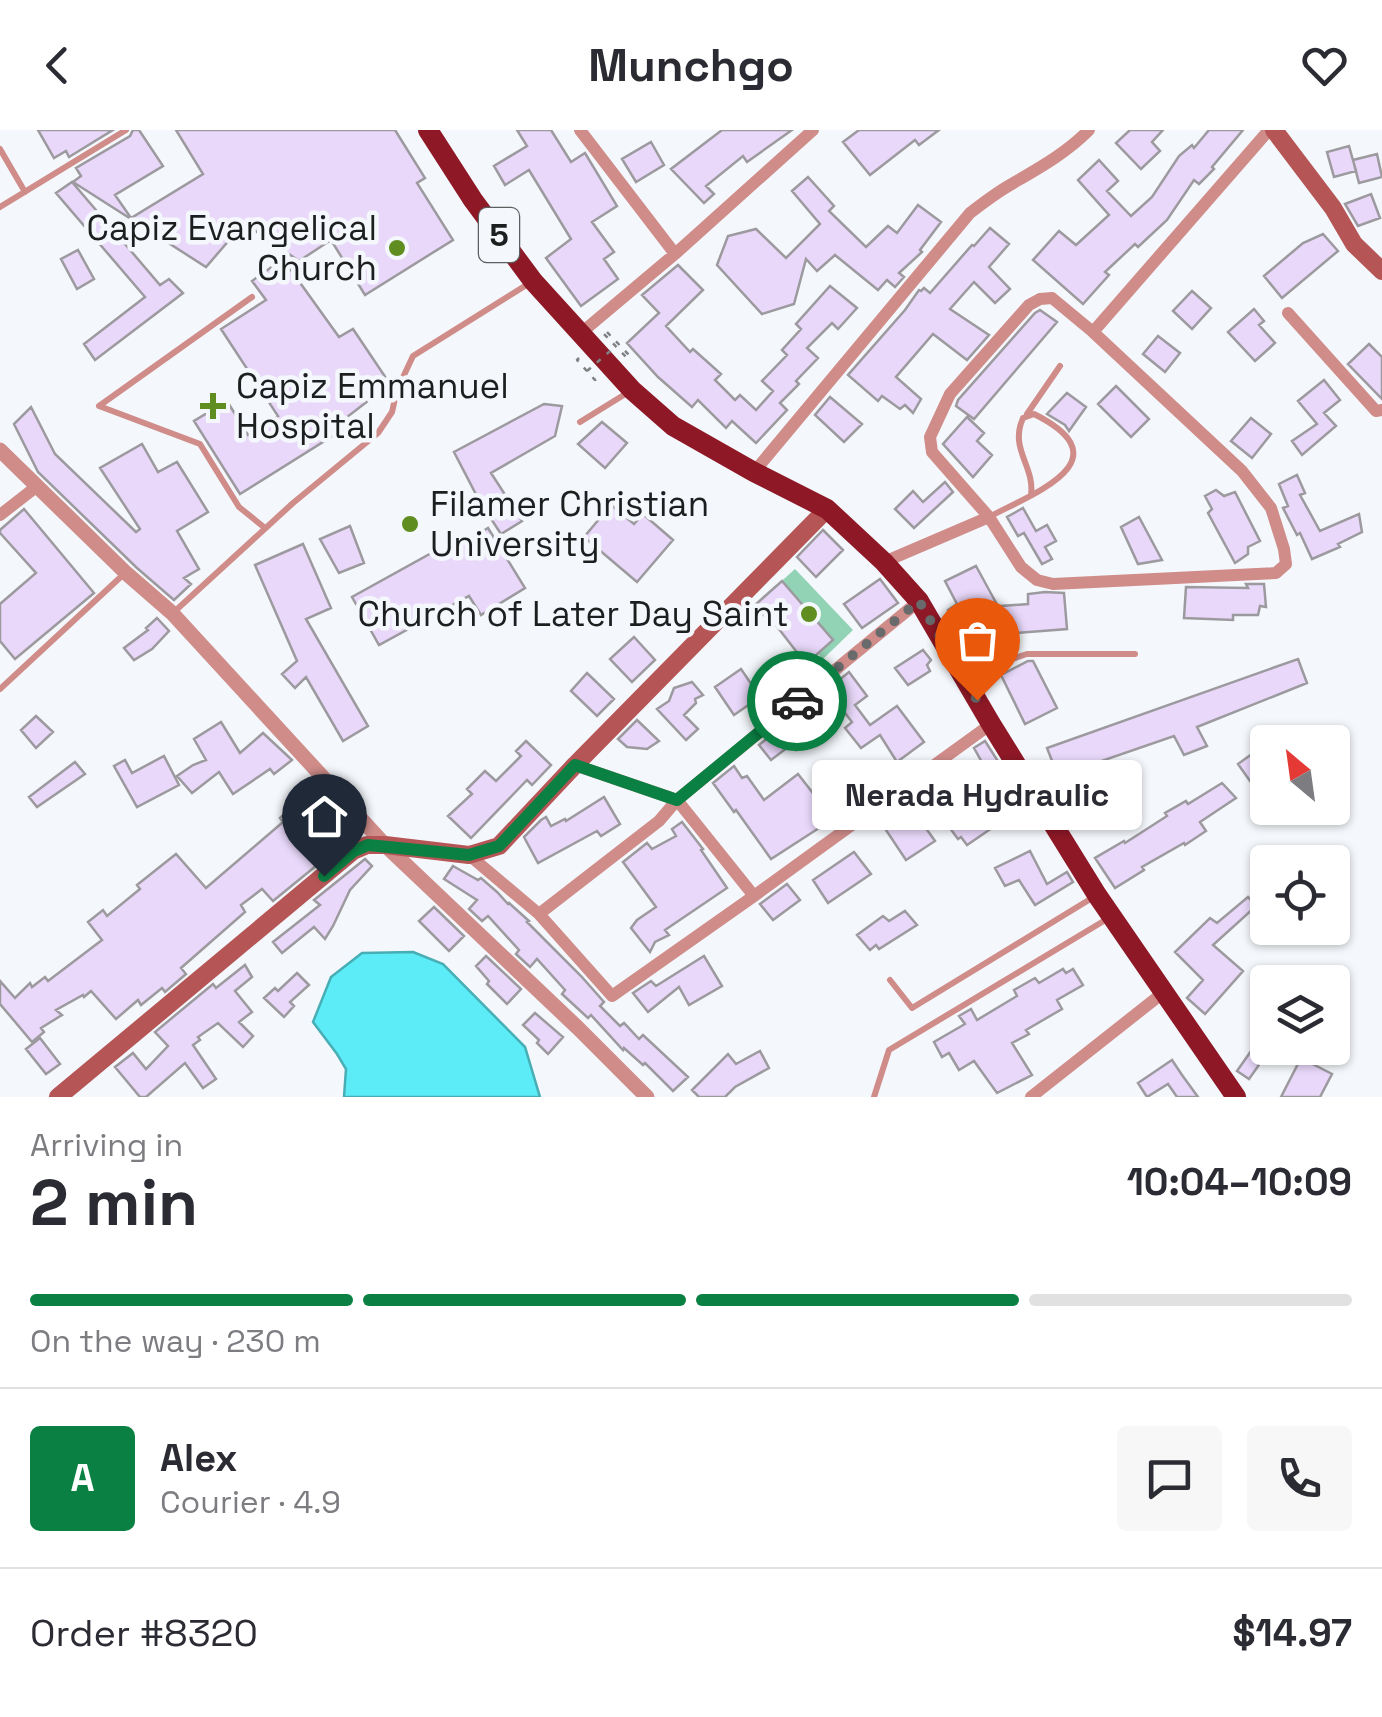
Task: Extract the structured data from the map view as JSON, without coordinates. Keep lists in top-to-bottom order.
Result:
{
  "streets": {
    "highway": ["5"]
  },
  "places": {
    "other": [
      "Capiz Evangelical Church",
      "Filamer Christian University",
      "Church of Later Day Saint",
      "Nerada Hydraulic"
    ],
    "health": ["Capiz Emmanuel Hospital"]
  },
  "north": "top left",
  "page": {
    "header": "Munchgo",
    "bubble": "Nerada Hydraulic",
    "heading": ["2 min", "Arriving in", "10:04–10:09"],
    "panel": [
      "Alex",
      "Courier · 4.9",
      "Order #8320",
      "$14.97"
    ],
    "bar": "On the way · 230 m",
    "round": "A"
  }
}
